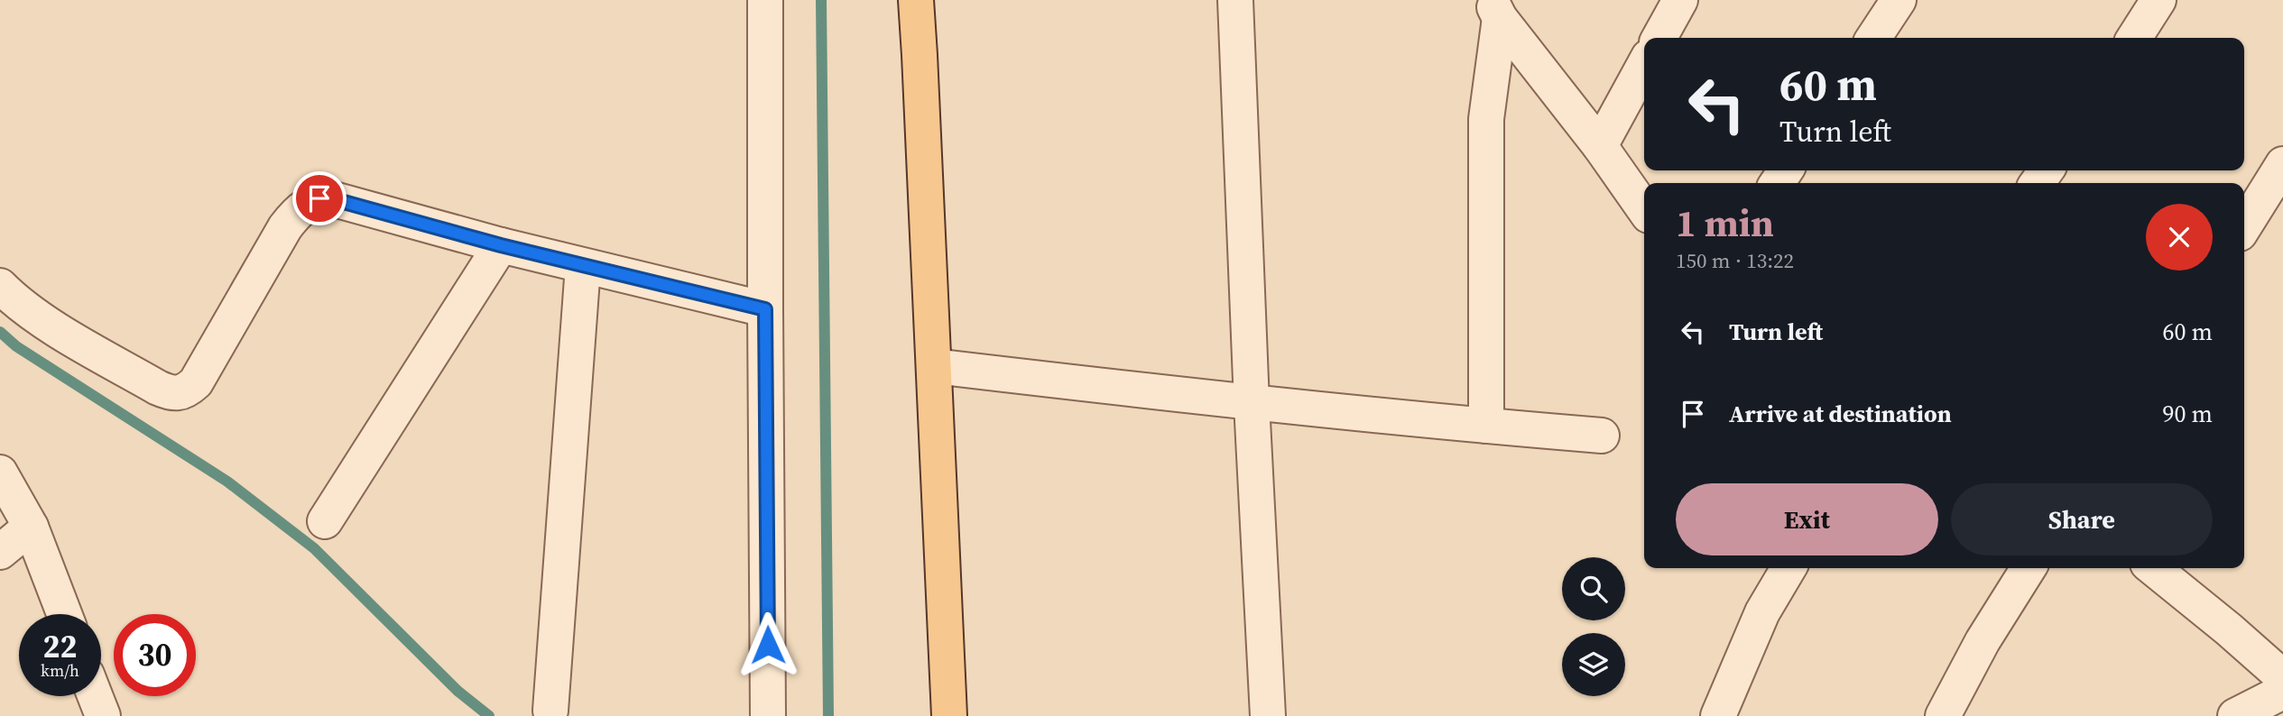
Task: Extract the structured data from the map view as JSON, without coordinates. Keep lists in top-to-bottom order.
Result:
{
  "page": {
    "turn": ["60 m", "Turn left"],
    "heading": ["1 min", "150 m · 13:22"],
    "list": [
      {
        "name": "Turn left",
        "value": "60 m"
      },
      {
        "name": "Arrive at destination",
        "value": "90 m"
      }
    ],
    "buttons": ["Exit", "Share"],
    "speed": "22 km/h",
    "limit": "30"
  }
}
